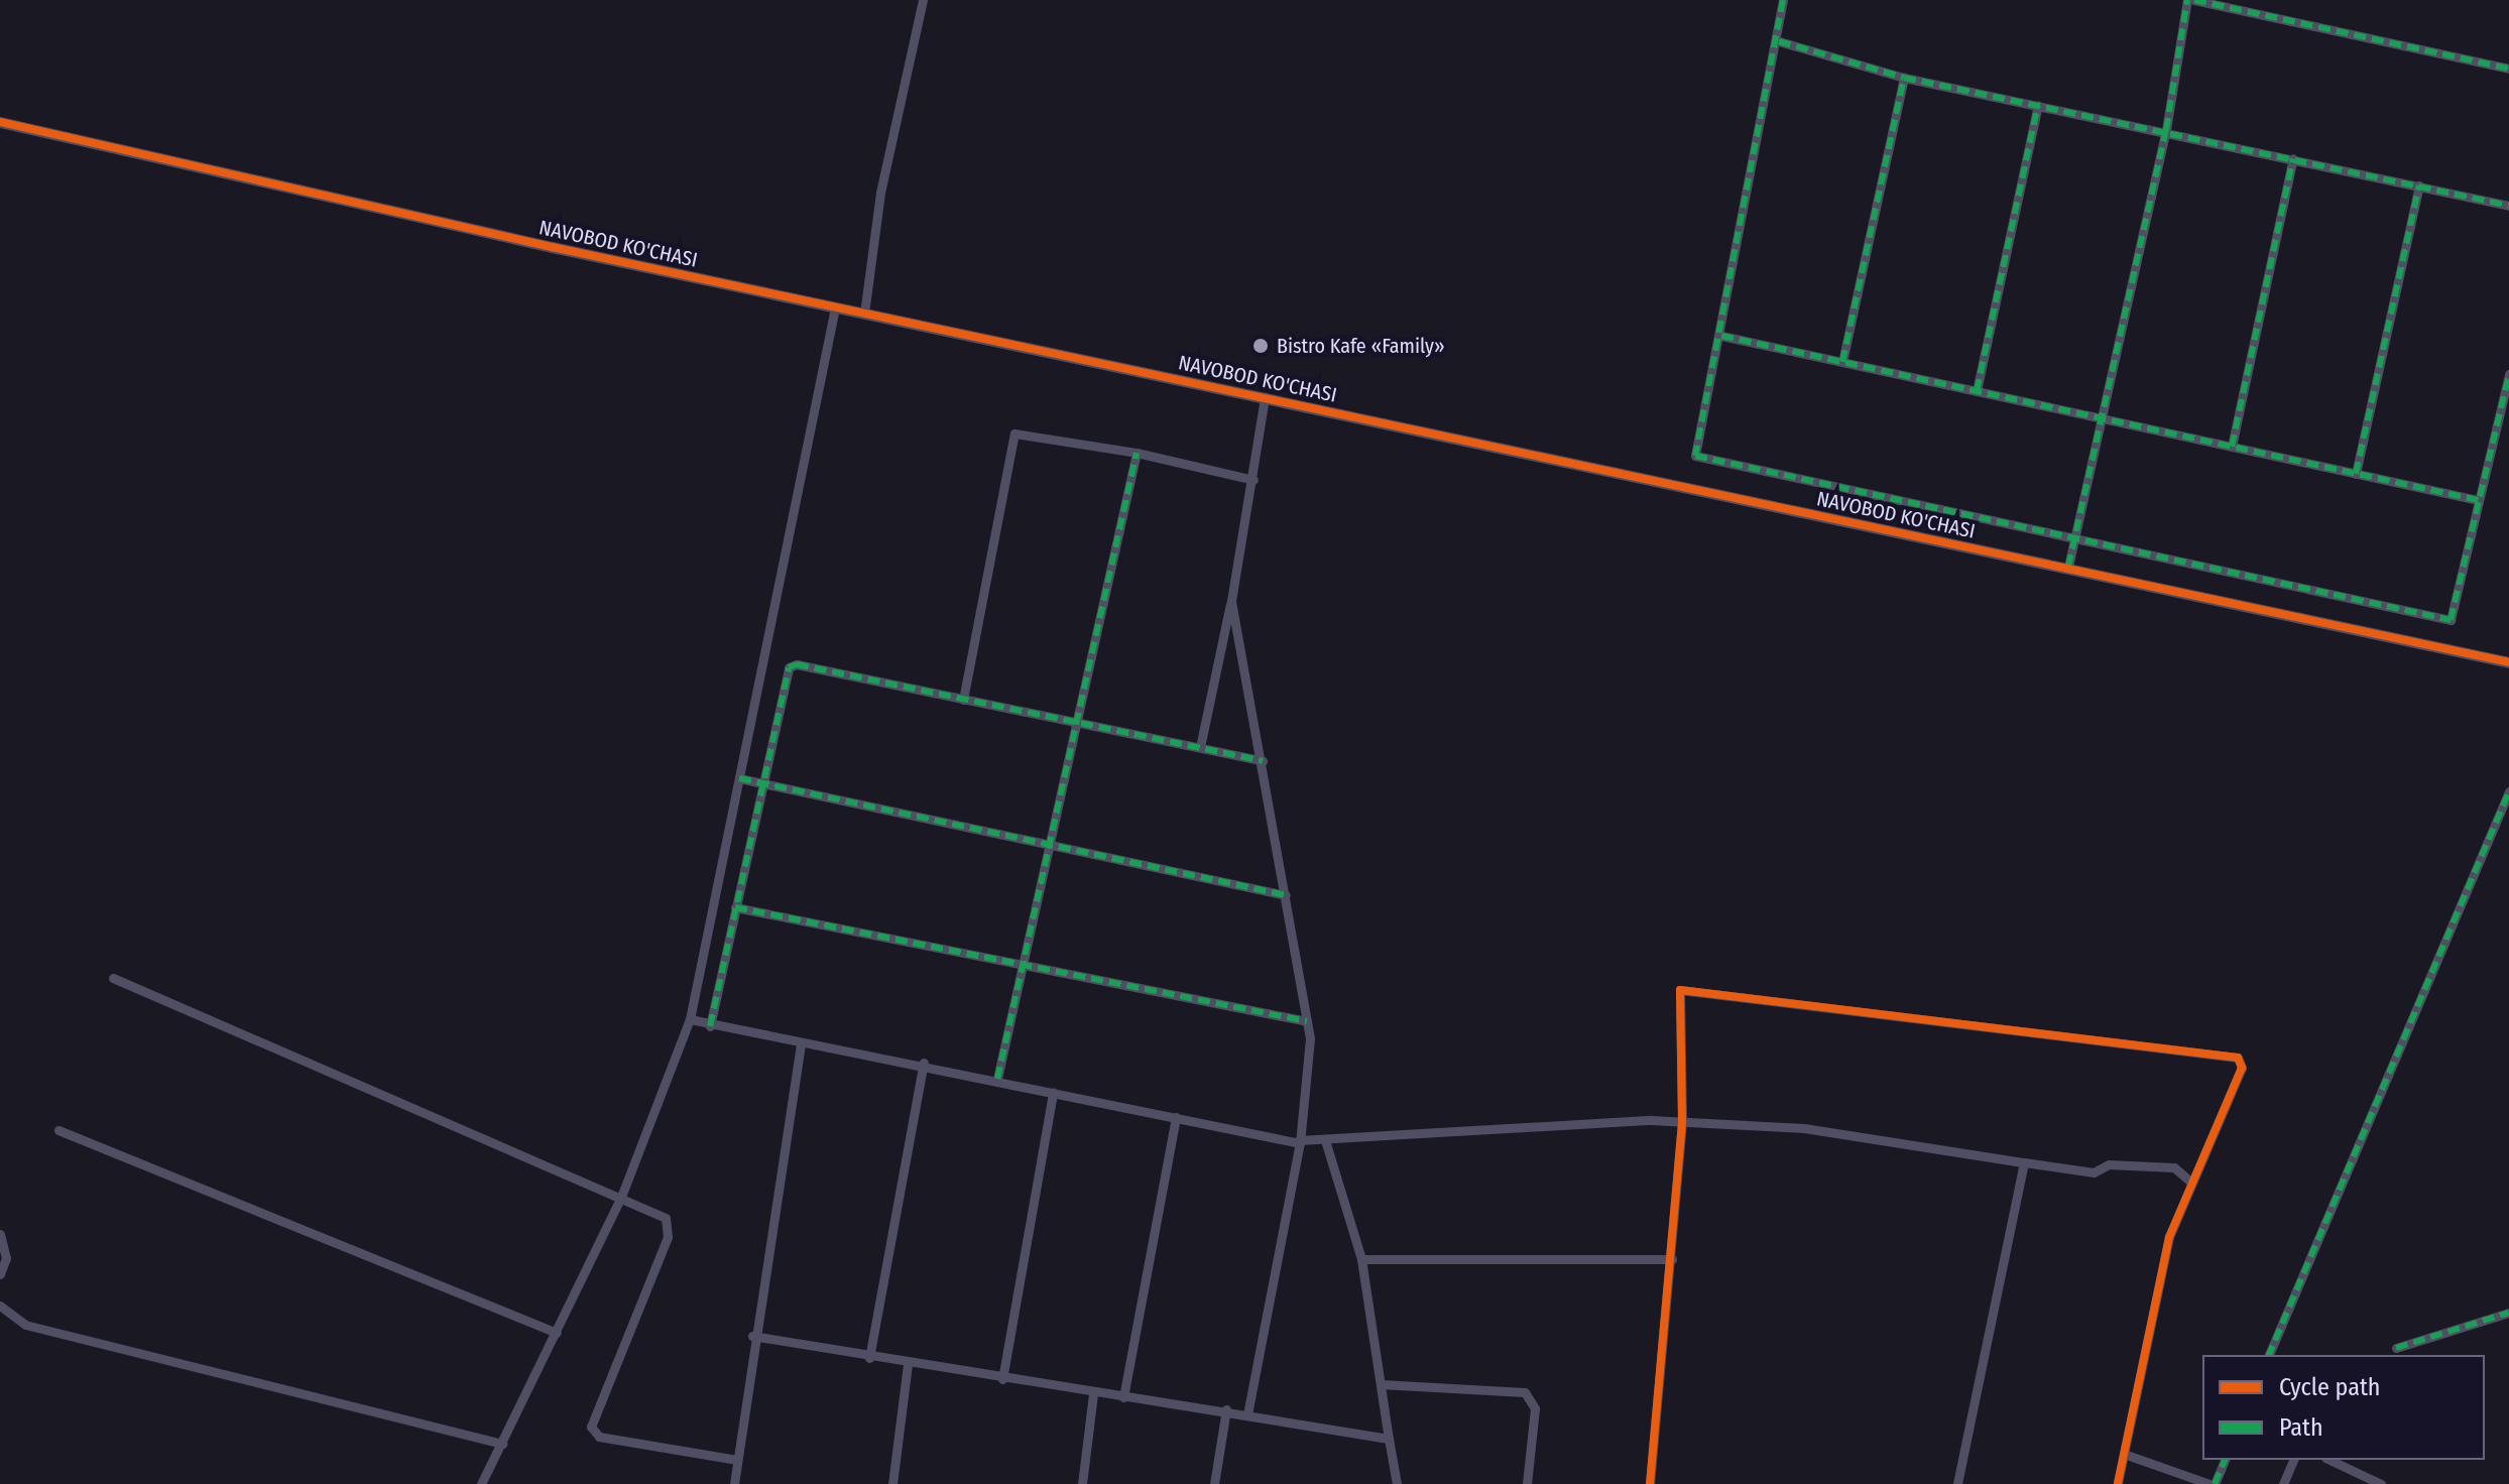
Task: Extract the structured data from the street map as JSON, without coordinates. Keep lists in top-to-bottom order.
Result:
{
  "streets": {
    "street": ["NAVOBOD KO'CHASI"]
  },
  "places": ["Bistro Kafe «Family»"],
  "legend": ["Cycle path", "Path"]
}
